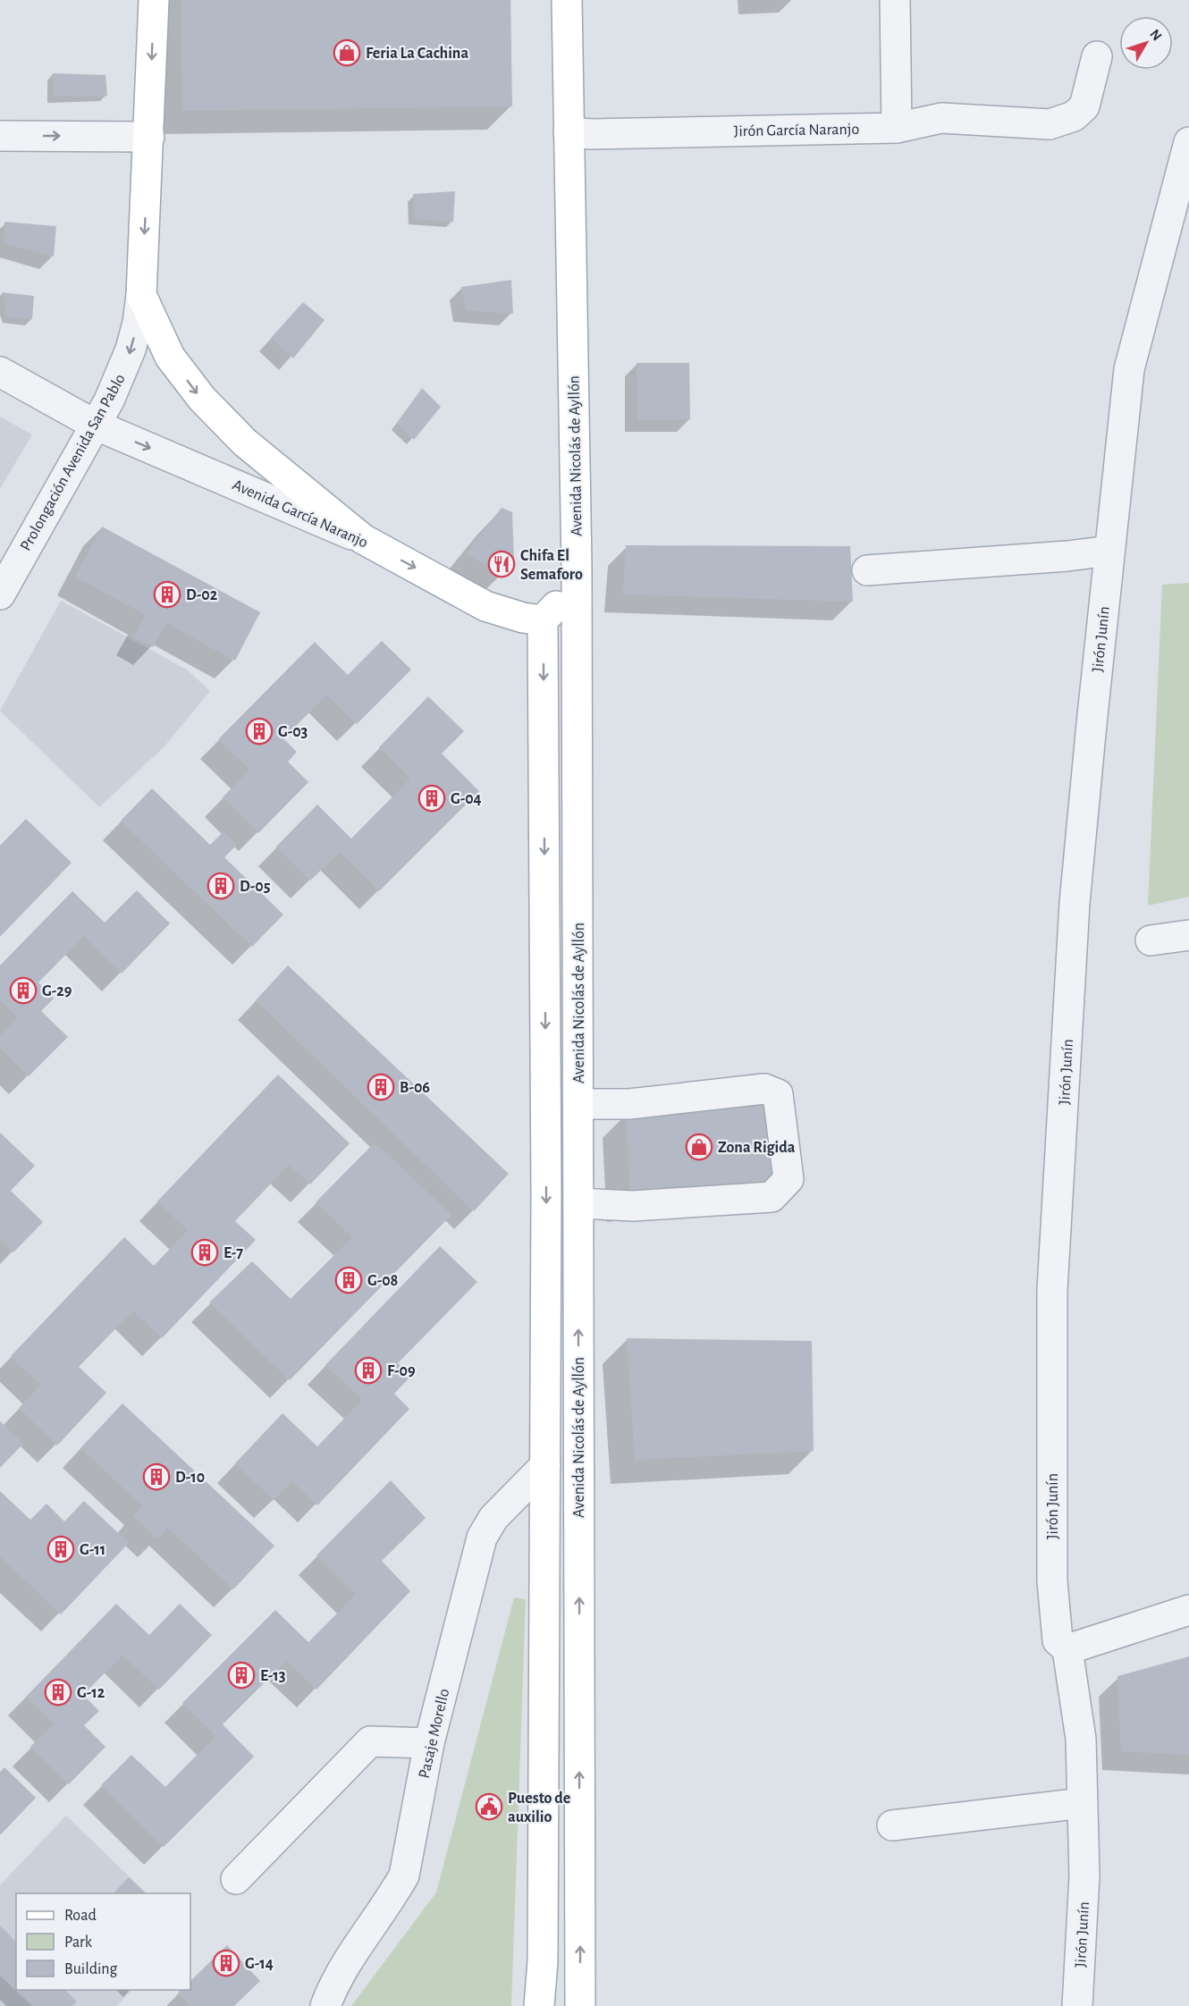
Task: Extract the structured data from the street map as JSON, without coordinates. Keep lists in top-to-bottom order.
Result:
{
  "streets": {
    "main road": ["Avenida Nicolás de Ayllón", "Prolongación Avenida San Pablo", "Avenida García Naranjo"],
    "street": ["Jirón García Naranjo", "Jirón Junín", "Pasaje Morello"]
  },
  "crossings": [
    ["Jirón García Naranjo", "Avenida Nicolás de Ayllón"],
    ["Avenida Nicolás de Ayllón", "Avenida García Naranjo"],
    ["Avenida Nicolás de Ayllón", "Pasaje Morello"],
    ["Prolongación Avenida San Pablo", "Avenida García Naranjo"]
  ],
  "one_way": ["Prolongación Avenida San Pablo", "Avenida García Naranjo"],
  "places": {
    "shop": ["Feria La Cachina", "Zona Rigida"],
    "restaurant": ["Chifa El Semaforo"],
    "building": [
      "D-02",
      "G-03",
      "G-04",
      "D-05",
      "G-29",
      "B-06",
      "E-7",
      "G-08",
      "F-09",
      "D-10",
      "G-11",
      "E-13",
      "G-12",
      "G-14"
    ],
    "public building": ["Puesto de auxilio"]
  },
  "legend": ["Road", "Park", "Building"],
  "north": "top right"
}
